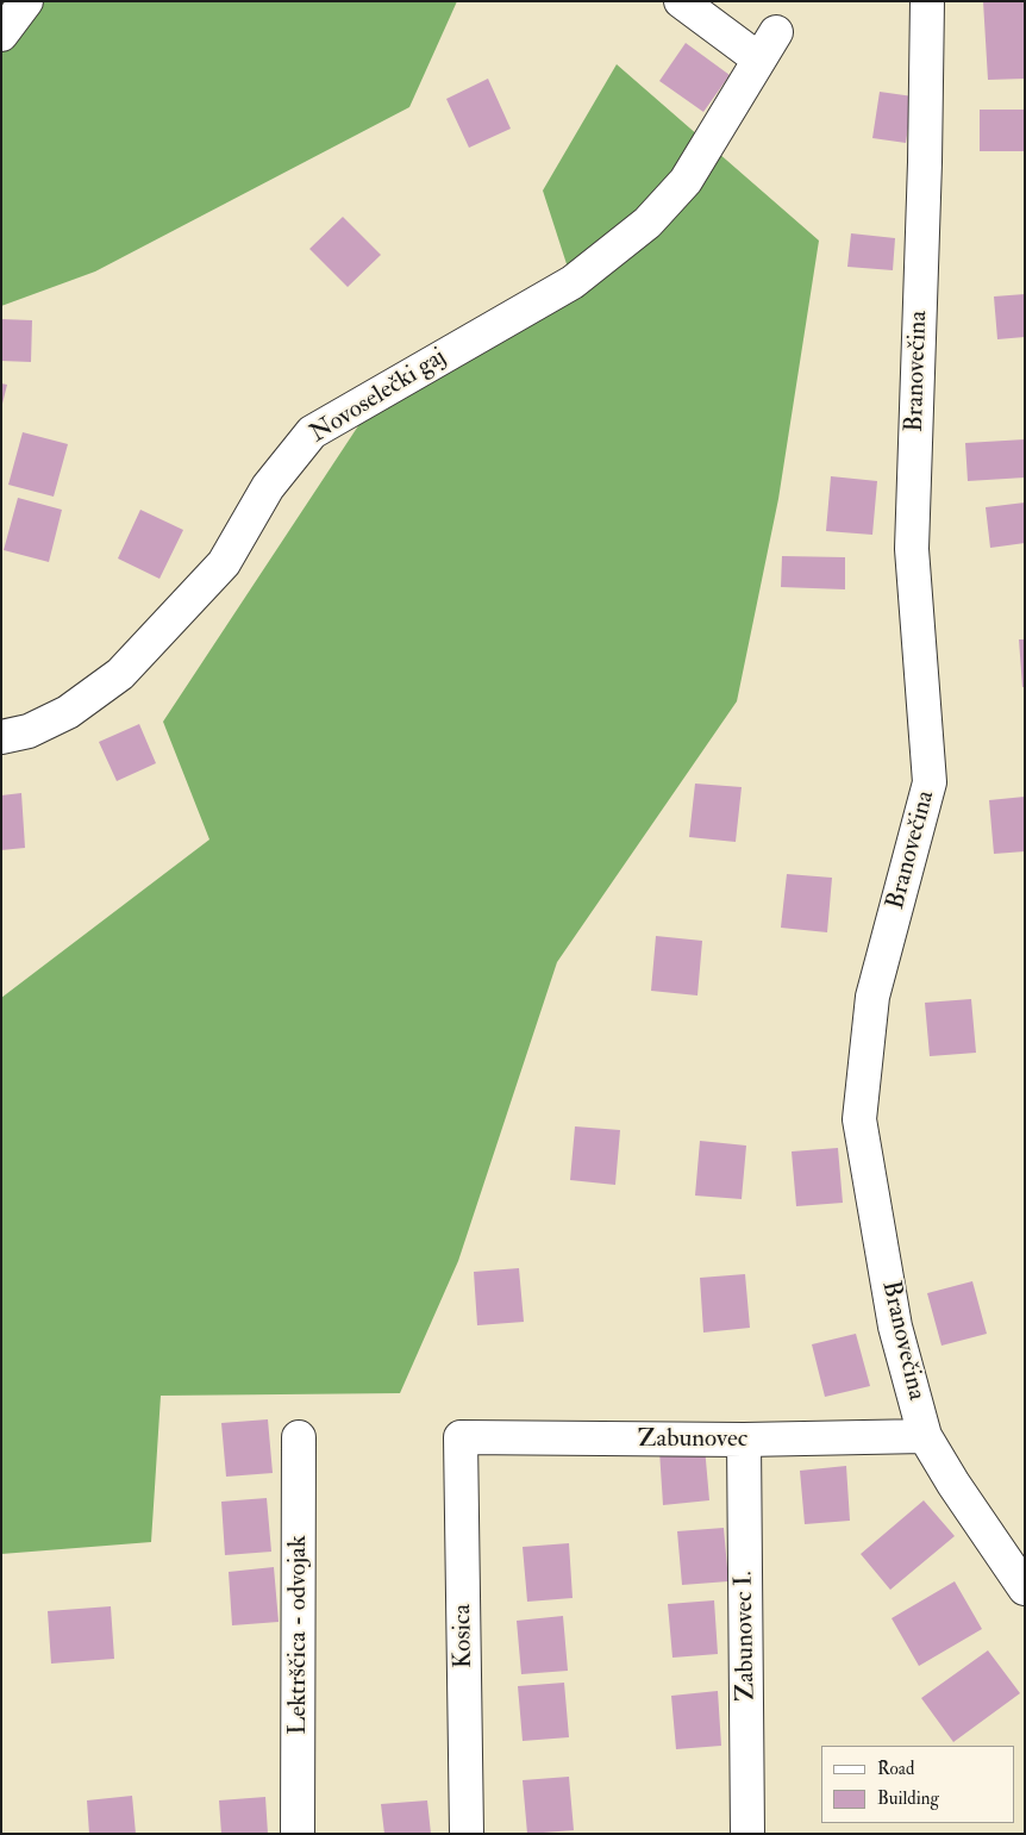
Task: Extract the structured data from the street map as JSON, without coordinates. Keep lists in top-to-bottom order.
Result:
{
  "streets": {
    "street": [
      "Branovečina",
      "Novoselečki gaj",
      "Zabunovec",
      "Lektrščica - odvojak",
      "Kosica",
      "Zabunovec I."
    ]
  },
  "crossings": [
    ["Branovečina", "Zabunovec"],
    ["Zabunovec", "Kosica"],
    ["Zabunovec", "Zabunovec I."]
  ],
  "legend": ["Road", "Building"]
}
